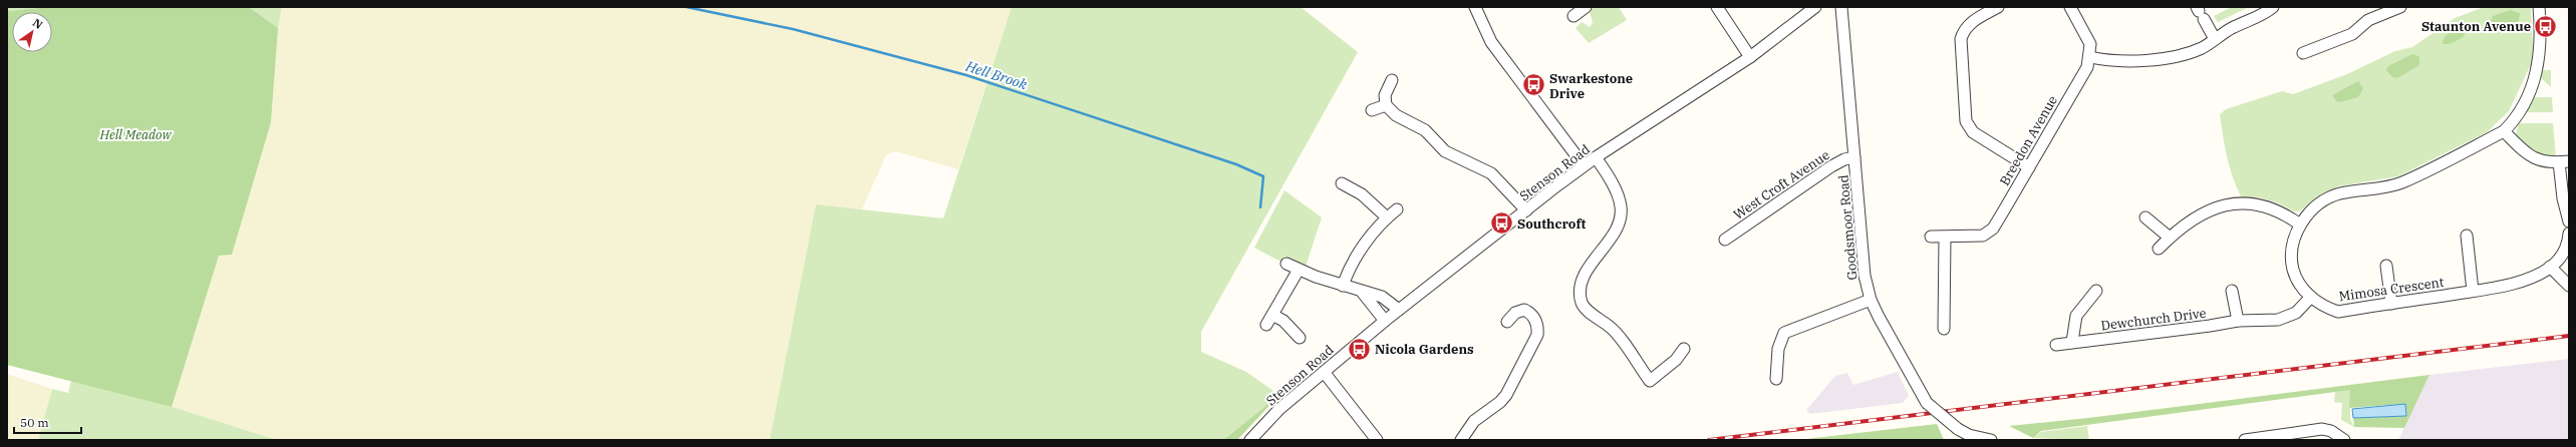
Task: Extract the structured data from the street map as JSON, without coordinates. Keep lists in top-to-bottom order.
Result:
{
  "streets": {
    "street": [
      "Breedon Avenue",
      "Stenson Road",
      "West Croft Avenue",
      "Goodsmoor Road",
      "Mimosa Crescent",
      "Dewchurch Drive"
    ]
  },
  "crossings": [
    ["West Croft Avenue", "Goodsmoor Road"],
    ["Mimosa Crescent", "Dewchurch Drive"]
  ],
  "water": ["Hell Brook"],
  "parks": ["Hell Meadow"],
  "places": {
    "bus stop": [
      "Staunton Avenue",
      "Swarkestone Drive",
      "Southcroft",
      "Nicola Gardens"
    ]
  },
  "scale_bar": "50 m",
  "north": "top right"
}
